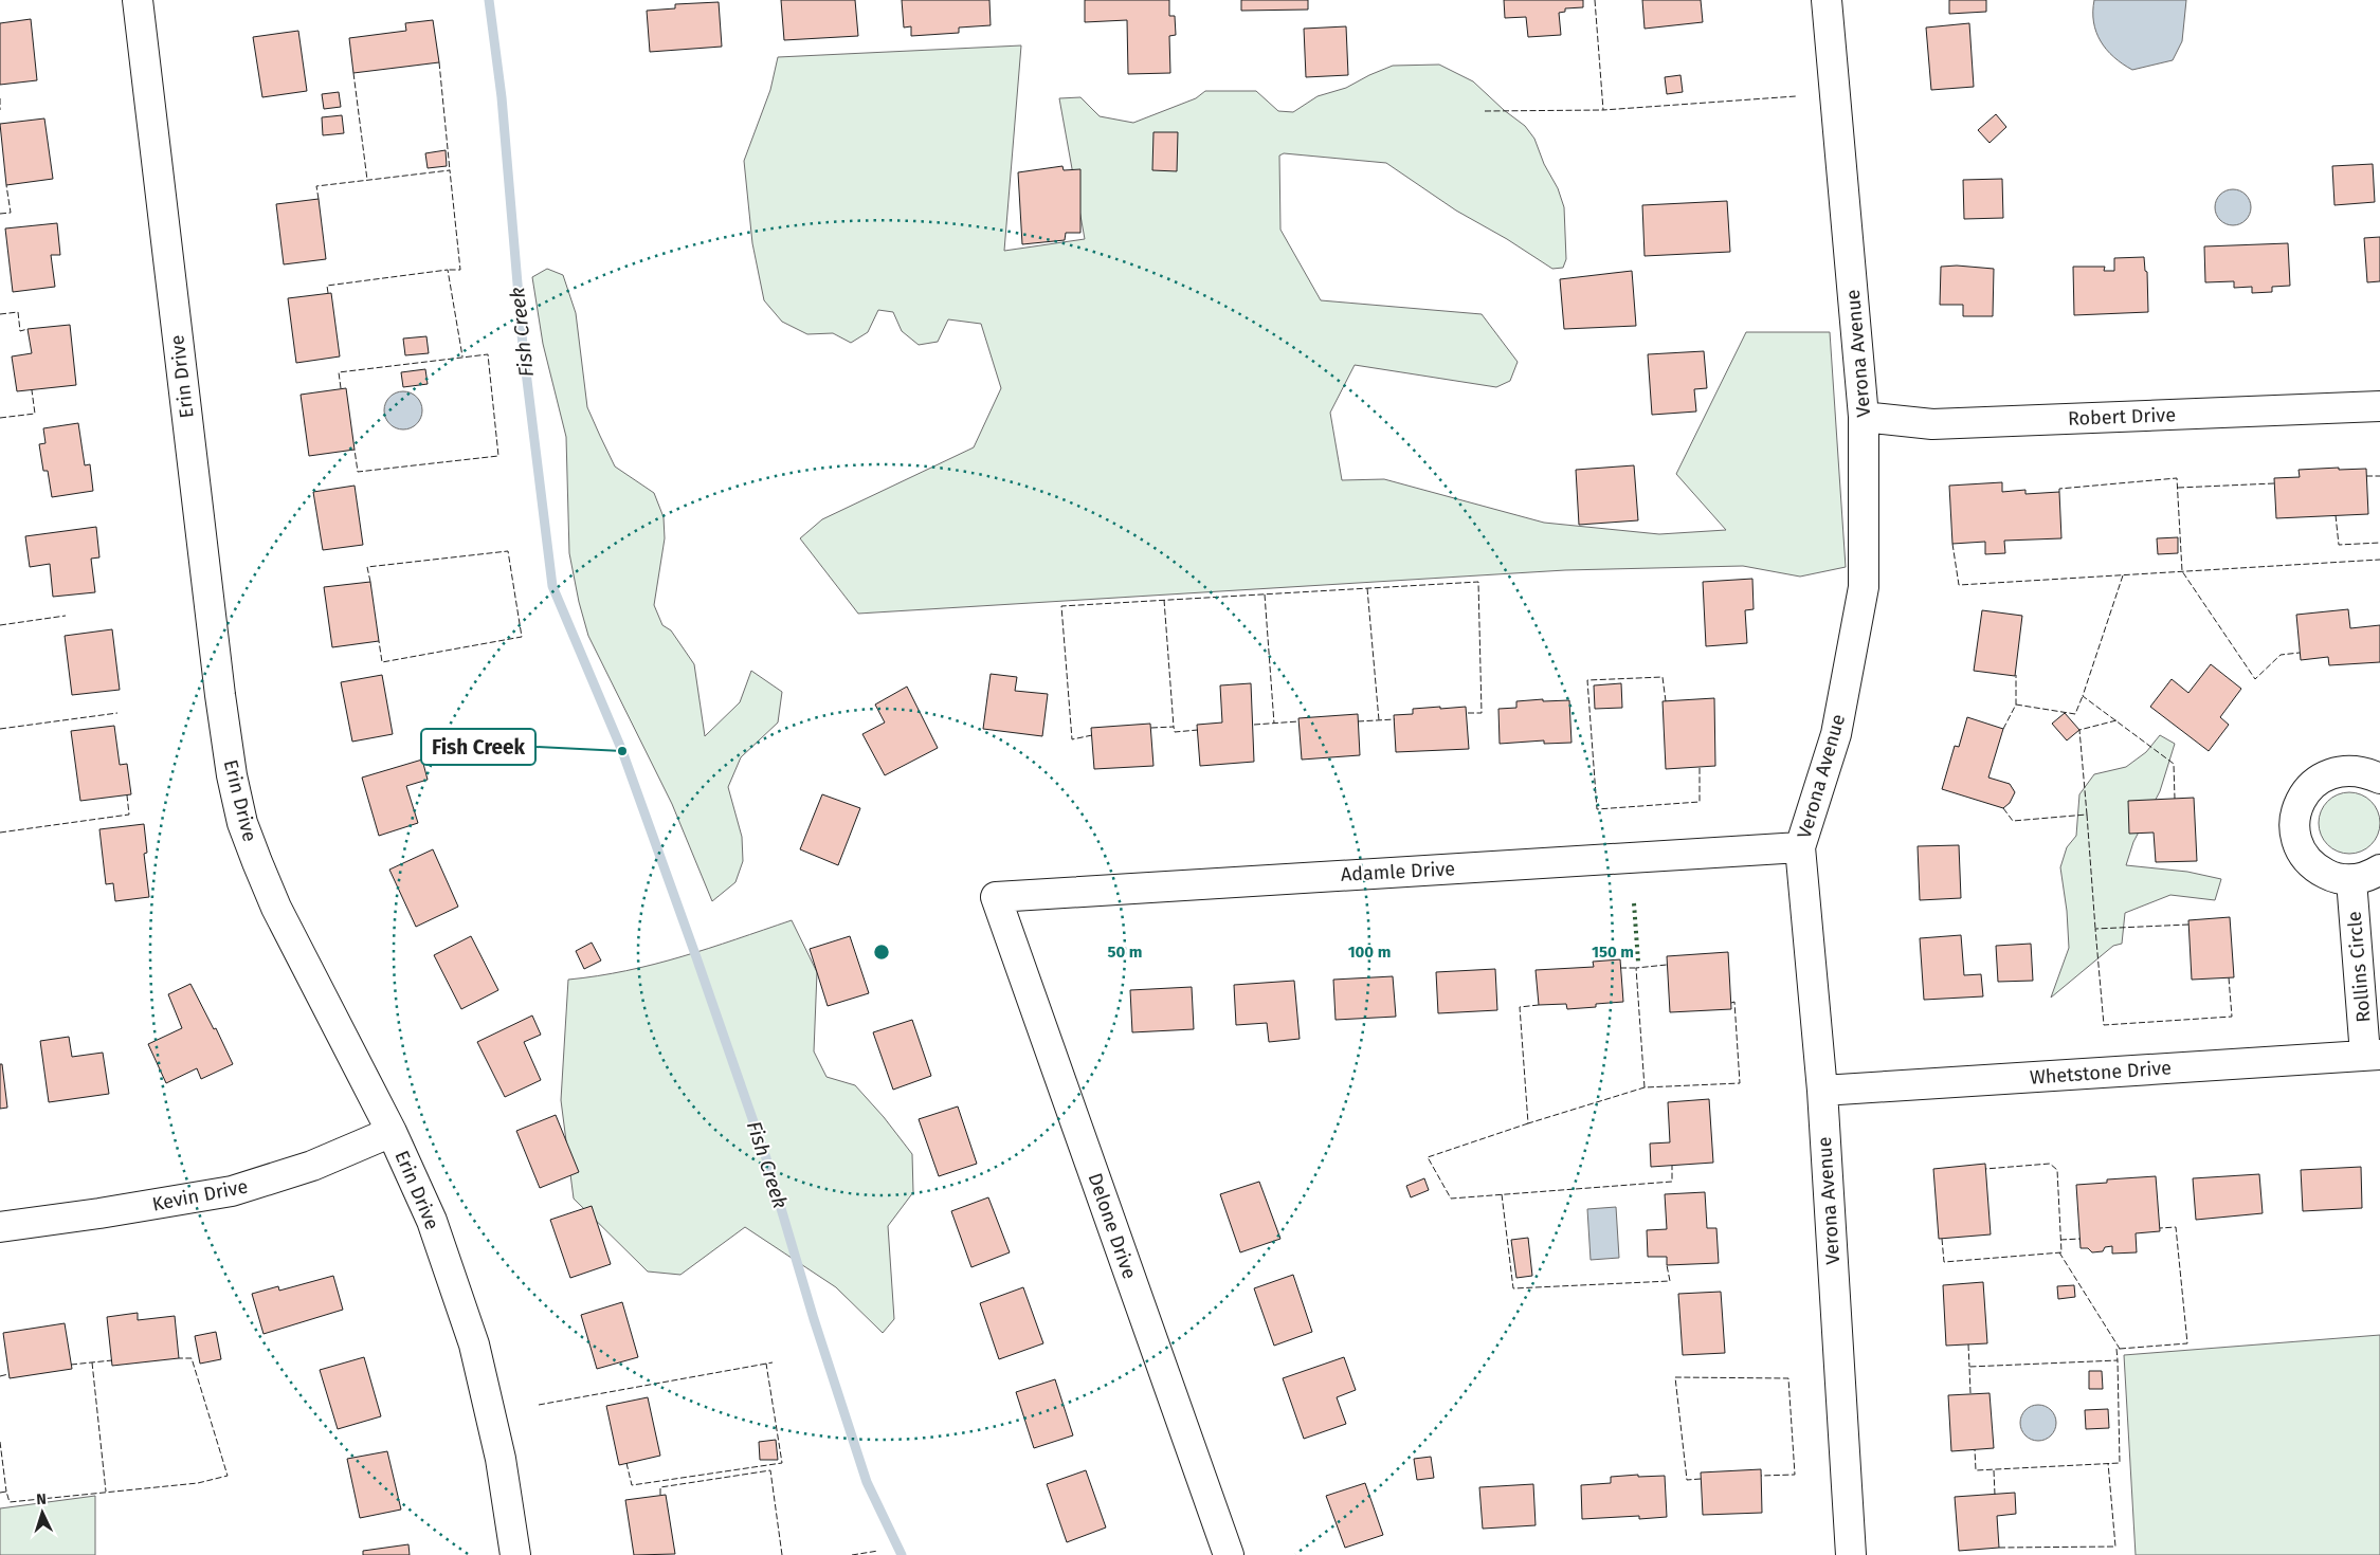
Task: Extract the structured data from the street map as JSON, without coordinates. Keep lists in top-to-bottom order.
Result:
{
  "streets": {
    "street": [
      "Verona Avenue",
      "Erin Drive",
      "Robert Drive",
      "Adamle Drive",
      "Rollins Circle",
      "Whetstone Drive",
      "Kevin Drive",
      "Delone Drive"
    ]
  },
  "crossings": [
    ["Verona Avenue", "Robert Drive"],
    ["Verona Avenue", "Adamle Drive"],
    ["Verona Avenue", "Whetstone Drive"],
    ["Erin Drive", "Kevin Drive"],
    ["Adamle Drive", "Delone Drive"],
    ["Rollins Circle", "Whetstone Drive"]
  ],
  "water": ["Fish Creek"],
  "places": ["Fish Creek"],
  "north": "top",
  "rings": ["50 m", "100 m", "150 m"]
}
